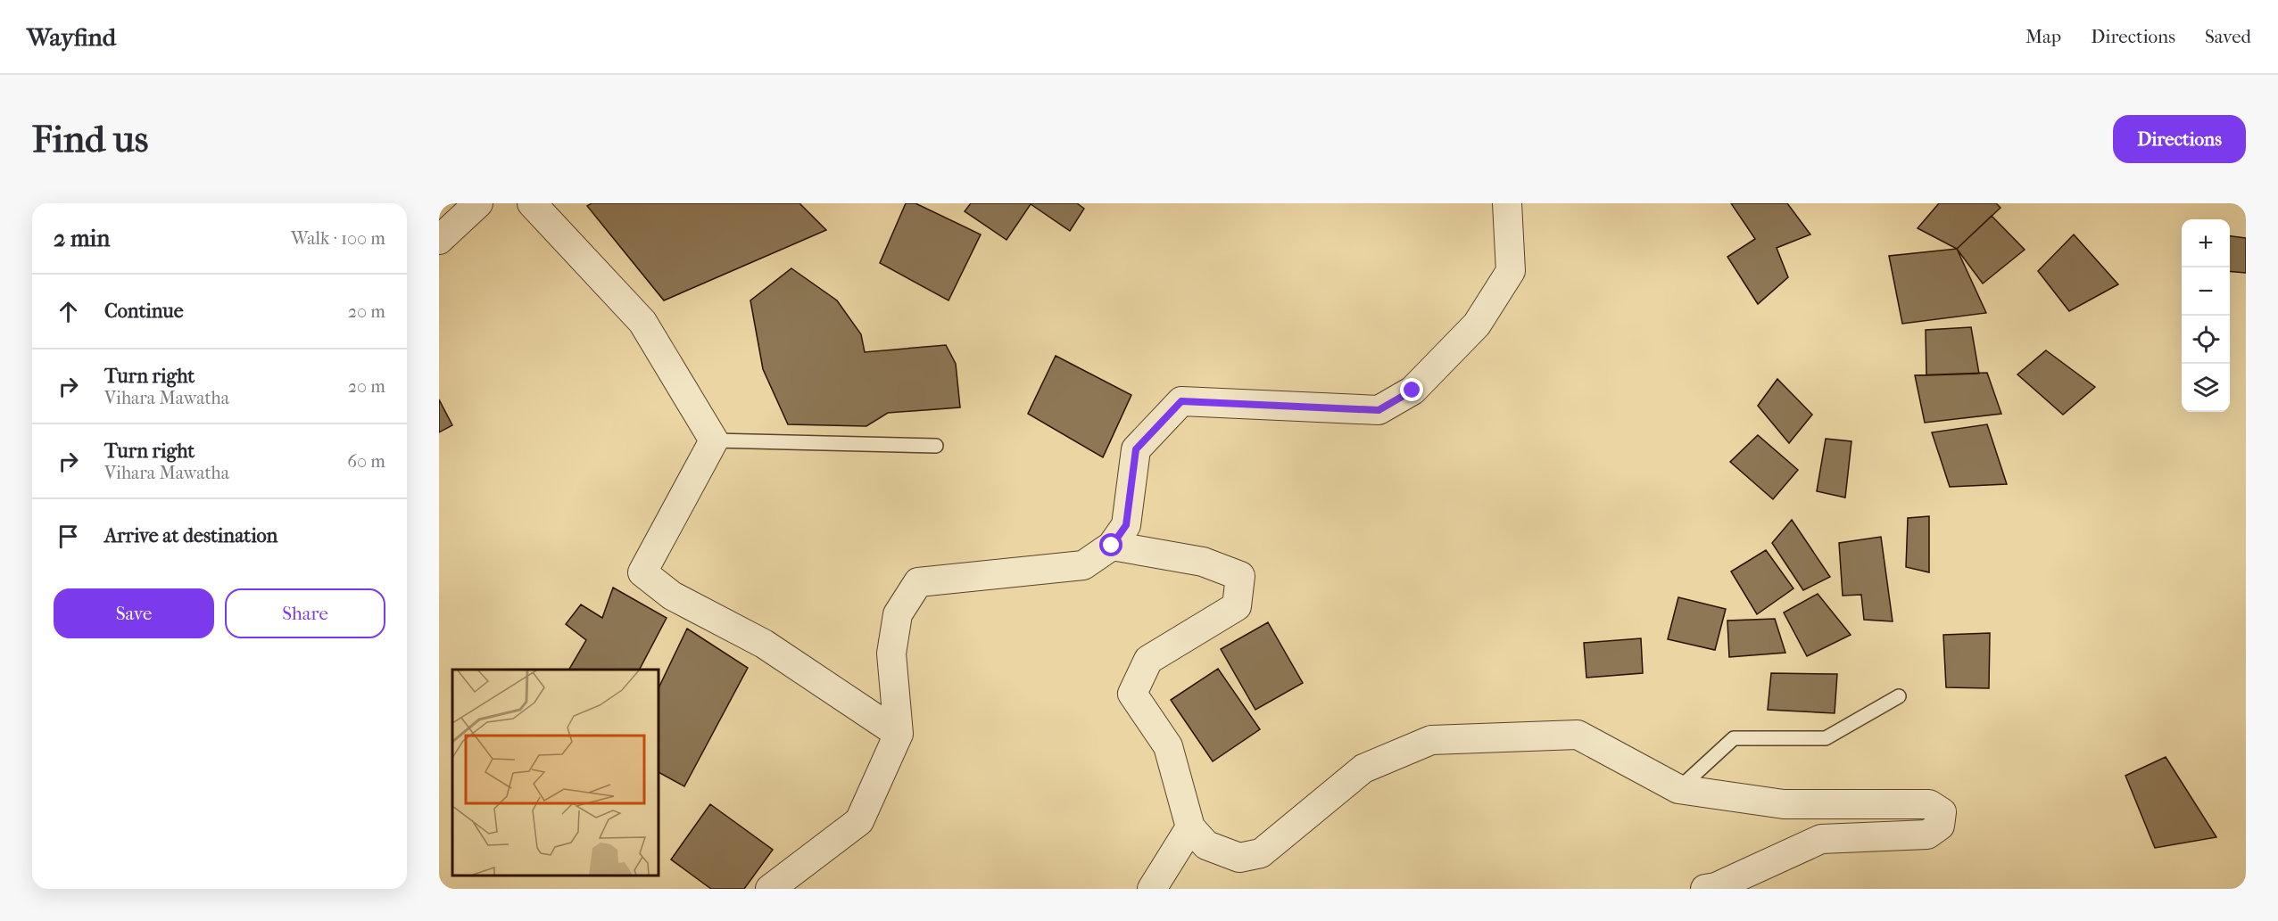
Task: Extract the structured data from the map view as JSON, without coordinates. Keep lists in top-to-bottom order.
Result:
{
  "page": {
    "header": "Wayfind",
    "nav": ["Map", "Directions", "Saved"],
    "buttons": [
      "Directions",
      ["Save", "Share"]
    ],
    "title": "Find us",
    "heading": ["2 min", "Walk · 100 m"],
    "map_buttons": ["+", "−"],
    "list": [
      ["Continue", "20 m"],
      ["Turn right", "Vihara Mawatha", "20 m"],
      ["Turn right", "Vihara Mawatha", "60 m"],
      "Arrive at destination"
    ]
  }
}
